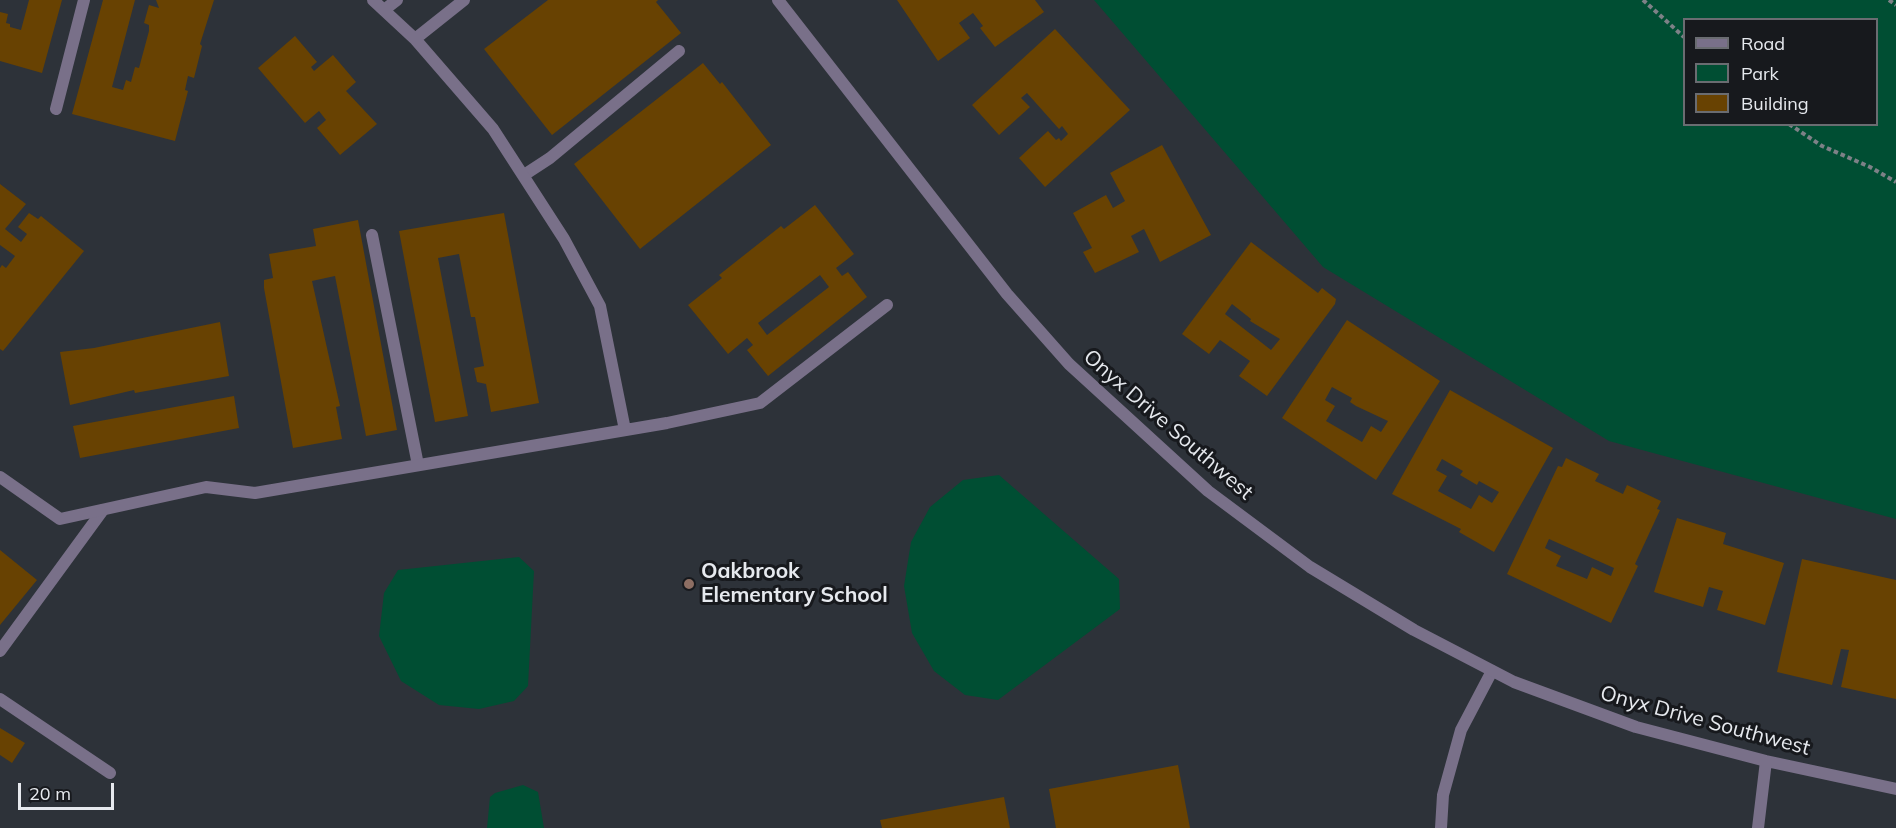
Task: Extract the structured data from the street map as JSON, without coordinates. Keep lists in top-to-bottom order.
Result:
{
  "streets": {
    "street": ["Onyx Drive Southwest"]
  },
  "places": ["Oakbrook Elementary School"],
  "legend": ["Road", "Park", "Building"],
  "scale_bar": "20 m"
}
